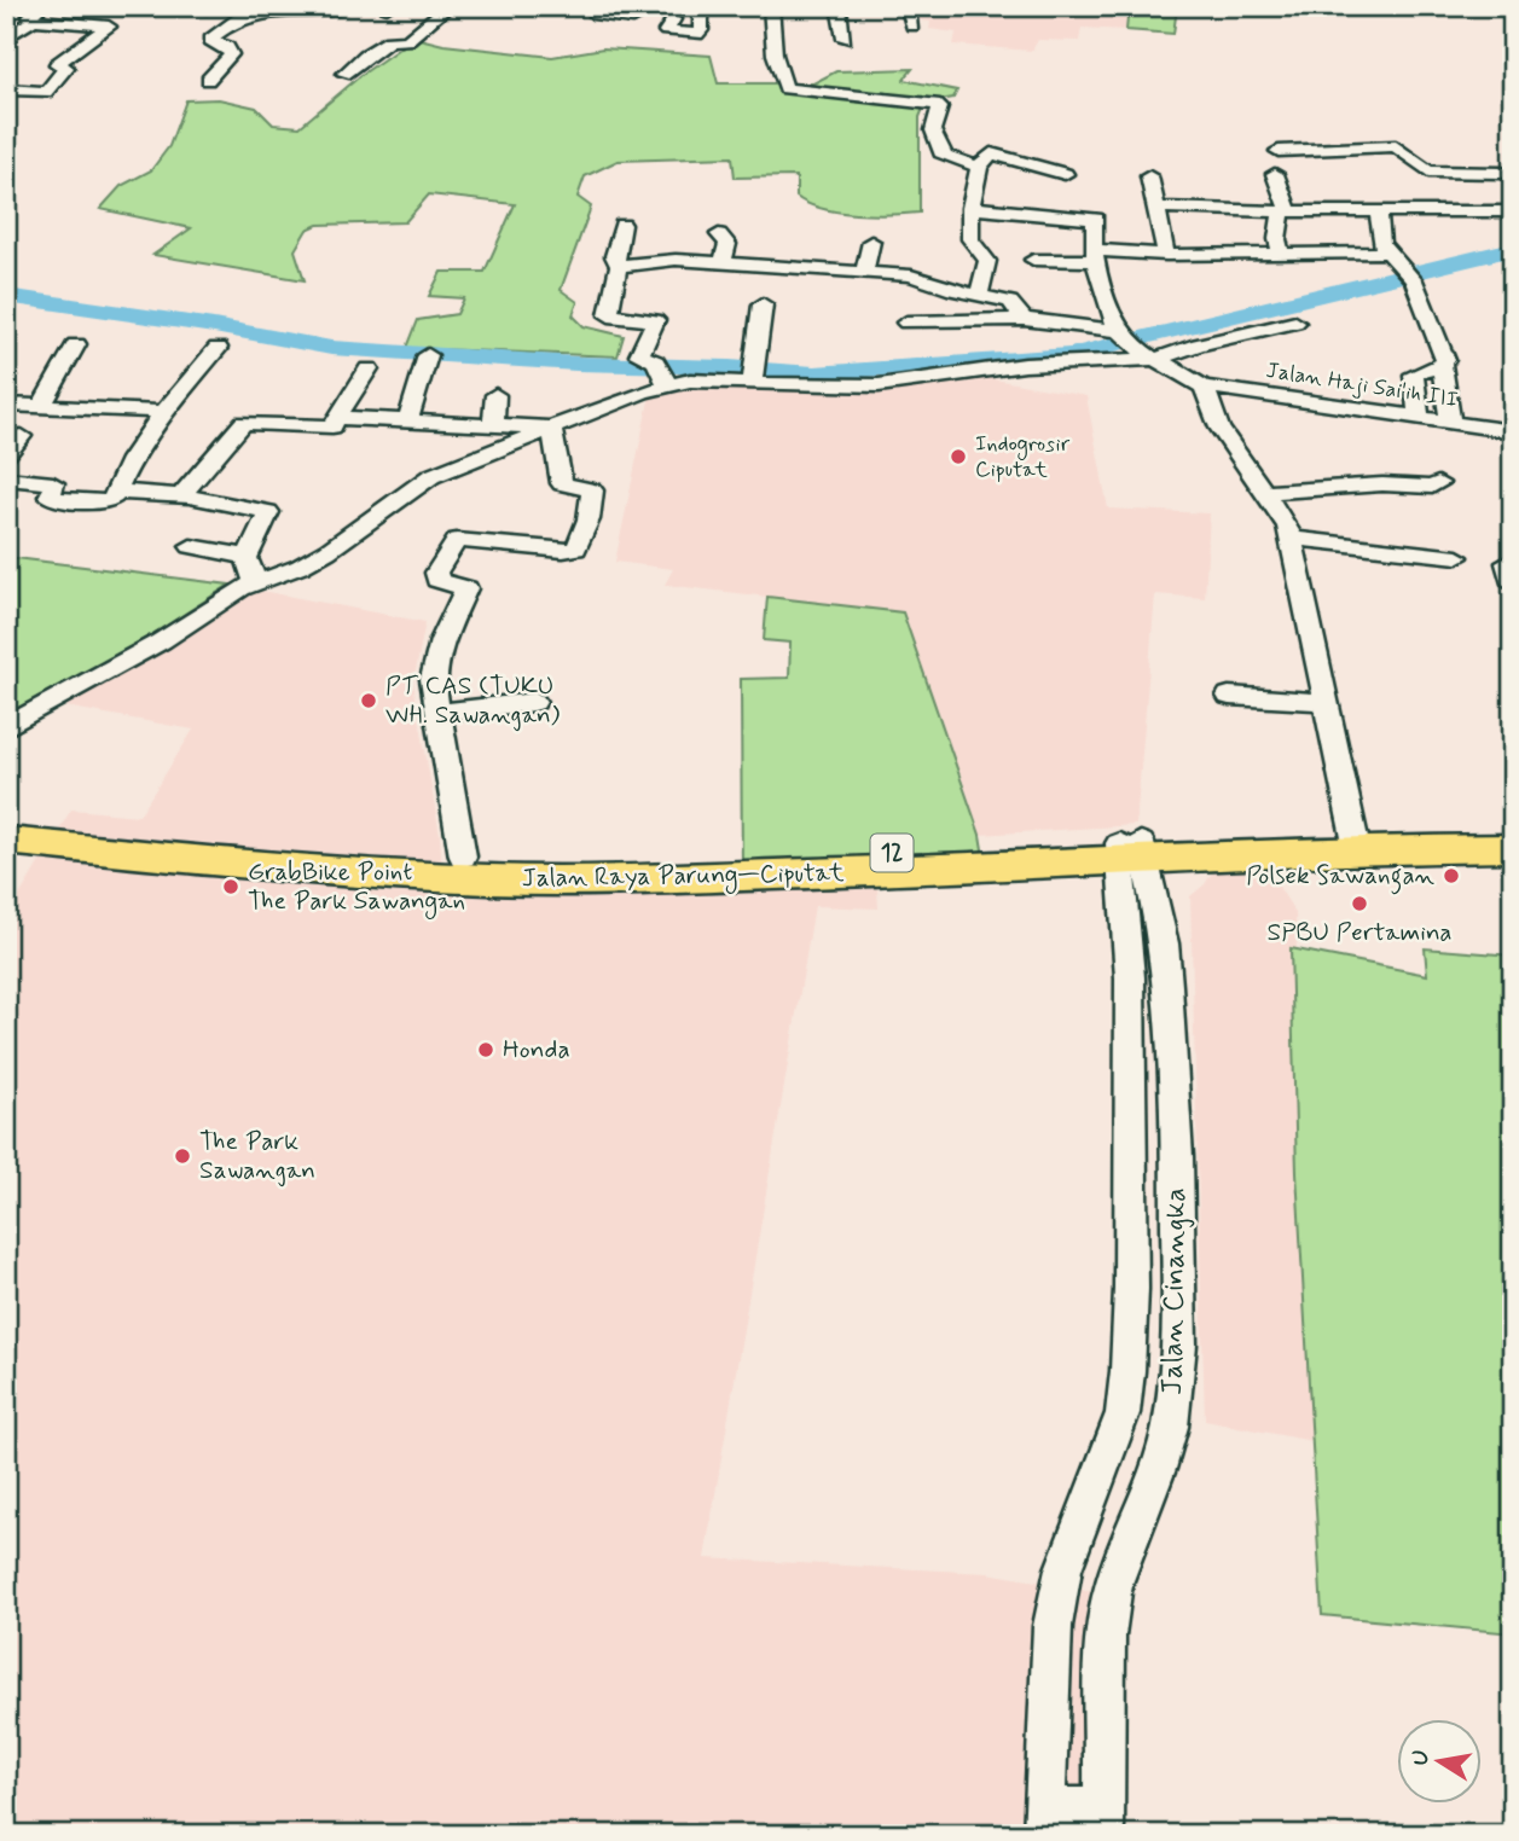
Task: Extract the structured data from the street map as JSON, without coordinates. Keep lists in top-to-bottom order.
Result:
{
  "streets": {
    "highway": ["12", "Jalan Raya Parung—Ciputat"],
    "street": ["Jalan Haji Sai'ih III", "Jalan Cinangka"]
  },
  "crossings": [
    ["Jalan Raya Parung—Ciputat", "Jalan Cinangka"]
  ],
  "places": [
    "Indogrosir Ciputat",
    "PT CAS (TUKU WH. Sawangan)",
    "Polsek Sawangan",
    "GrabBike Point The Park Sawangan",
    "SPBU Pertamina",
    "Honda",
    "The Park Sawangan"
  ],
  "north": "left"
}
